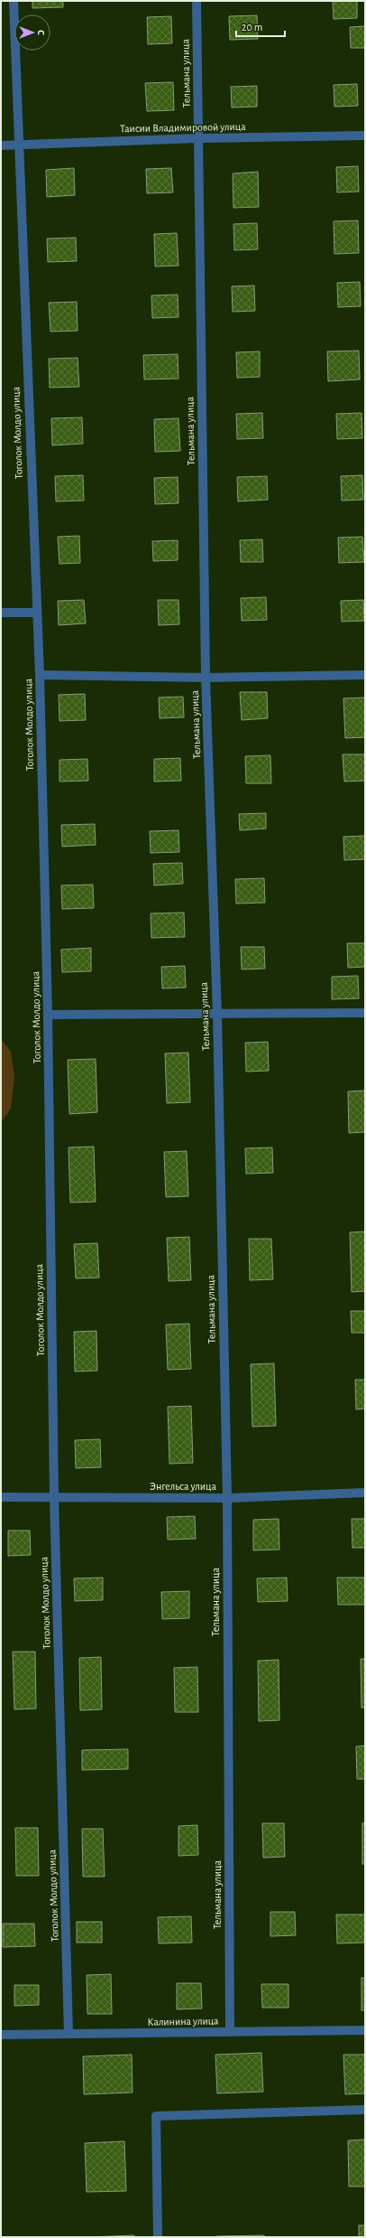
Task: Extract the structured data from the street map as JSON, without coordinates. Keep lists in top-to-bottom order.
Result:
{
  "streets": {
    "street": [
      "Тельмана улица",
      "Таисии Владимировой улица",
      "Тоголок Молдо улица",
      "Энгельса улица",
      "Калинина улица"
    ]
  },
  "crossings": [
    ["Тельмана улица", "Таисии Владимировой улица"],
    ["Тельмана улица", "Энгельса улица"],
    ["Тельмана улица", "Калинина улица"],
    ["Таисии Владимировой улица", "Тоголок Молдо улица"],
    ["Тоголок Молдо улица", "Энгельса улица"],
    ["Тоголок Молдо улица", "Калинина улица"]
  ],
  "scale_bar": "20 m",
  "north": "right"
}
